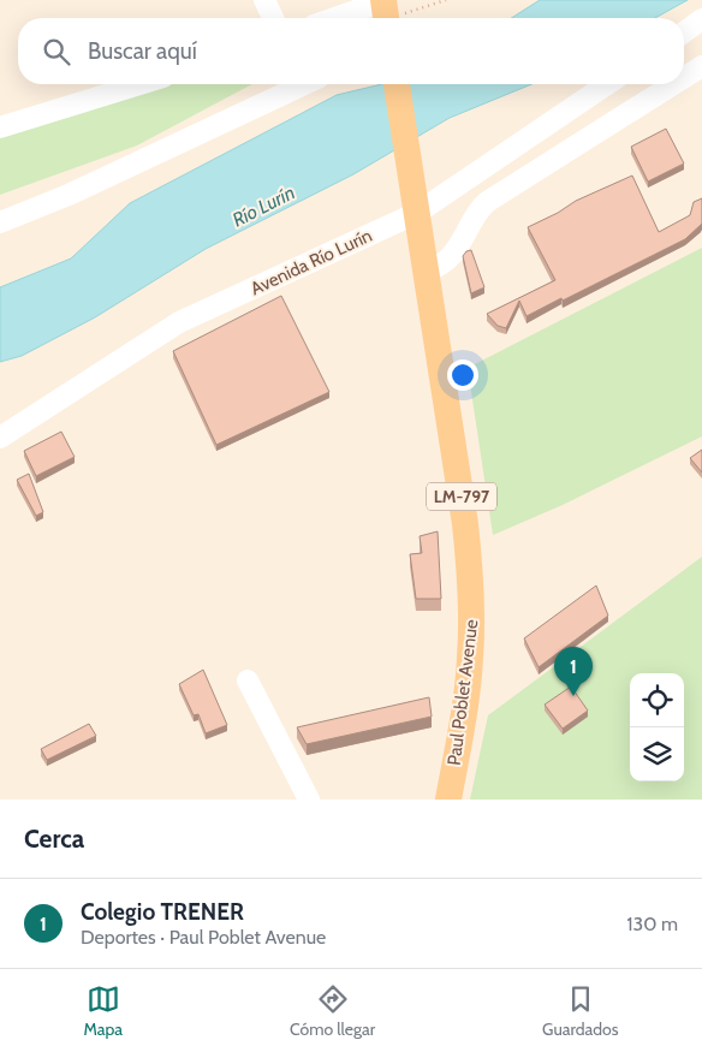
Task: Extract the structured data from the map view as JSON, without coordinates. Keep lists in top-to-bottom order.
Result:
{
  "streets": {
    "main road": ["LM-797", "Paul Poblet Avenue"],
    "street": ["Avenida Río Lurín"]
  },
  "crossings": [
    ["Avenida Río Lurín", "LM-797"],
    ["Avenida Río Lurín", "Paul Poblet Avenue"],
    ["LM-797", "Paul Poblet Avenue"]
  ],
  "water": ["Río Lurín"],
  "page": {
    "search": "Buscar aquí",
    "pins": "1",
    "heading": "Cerca",
    "list": [
      {
        "mark": "1",
        "name": "Colegio TRENER",
        "note": "Deportes · Paul Poblet Avenue",
        "value": "130 m"
      }
    ],
    "nav": ["Mapa", "Cómo llegar", "Guardados"]
  }
}
